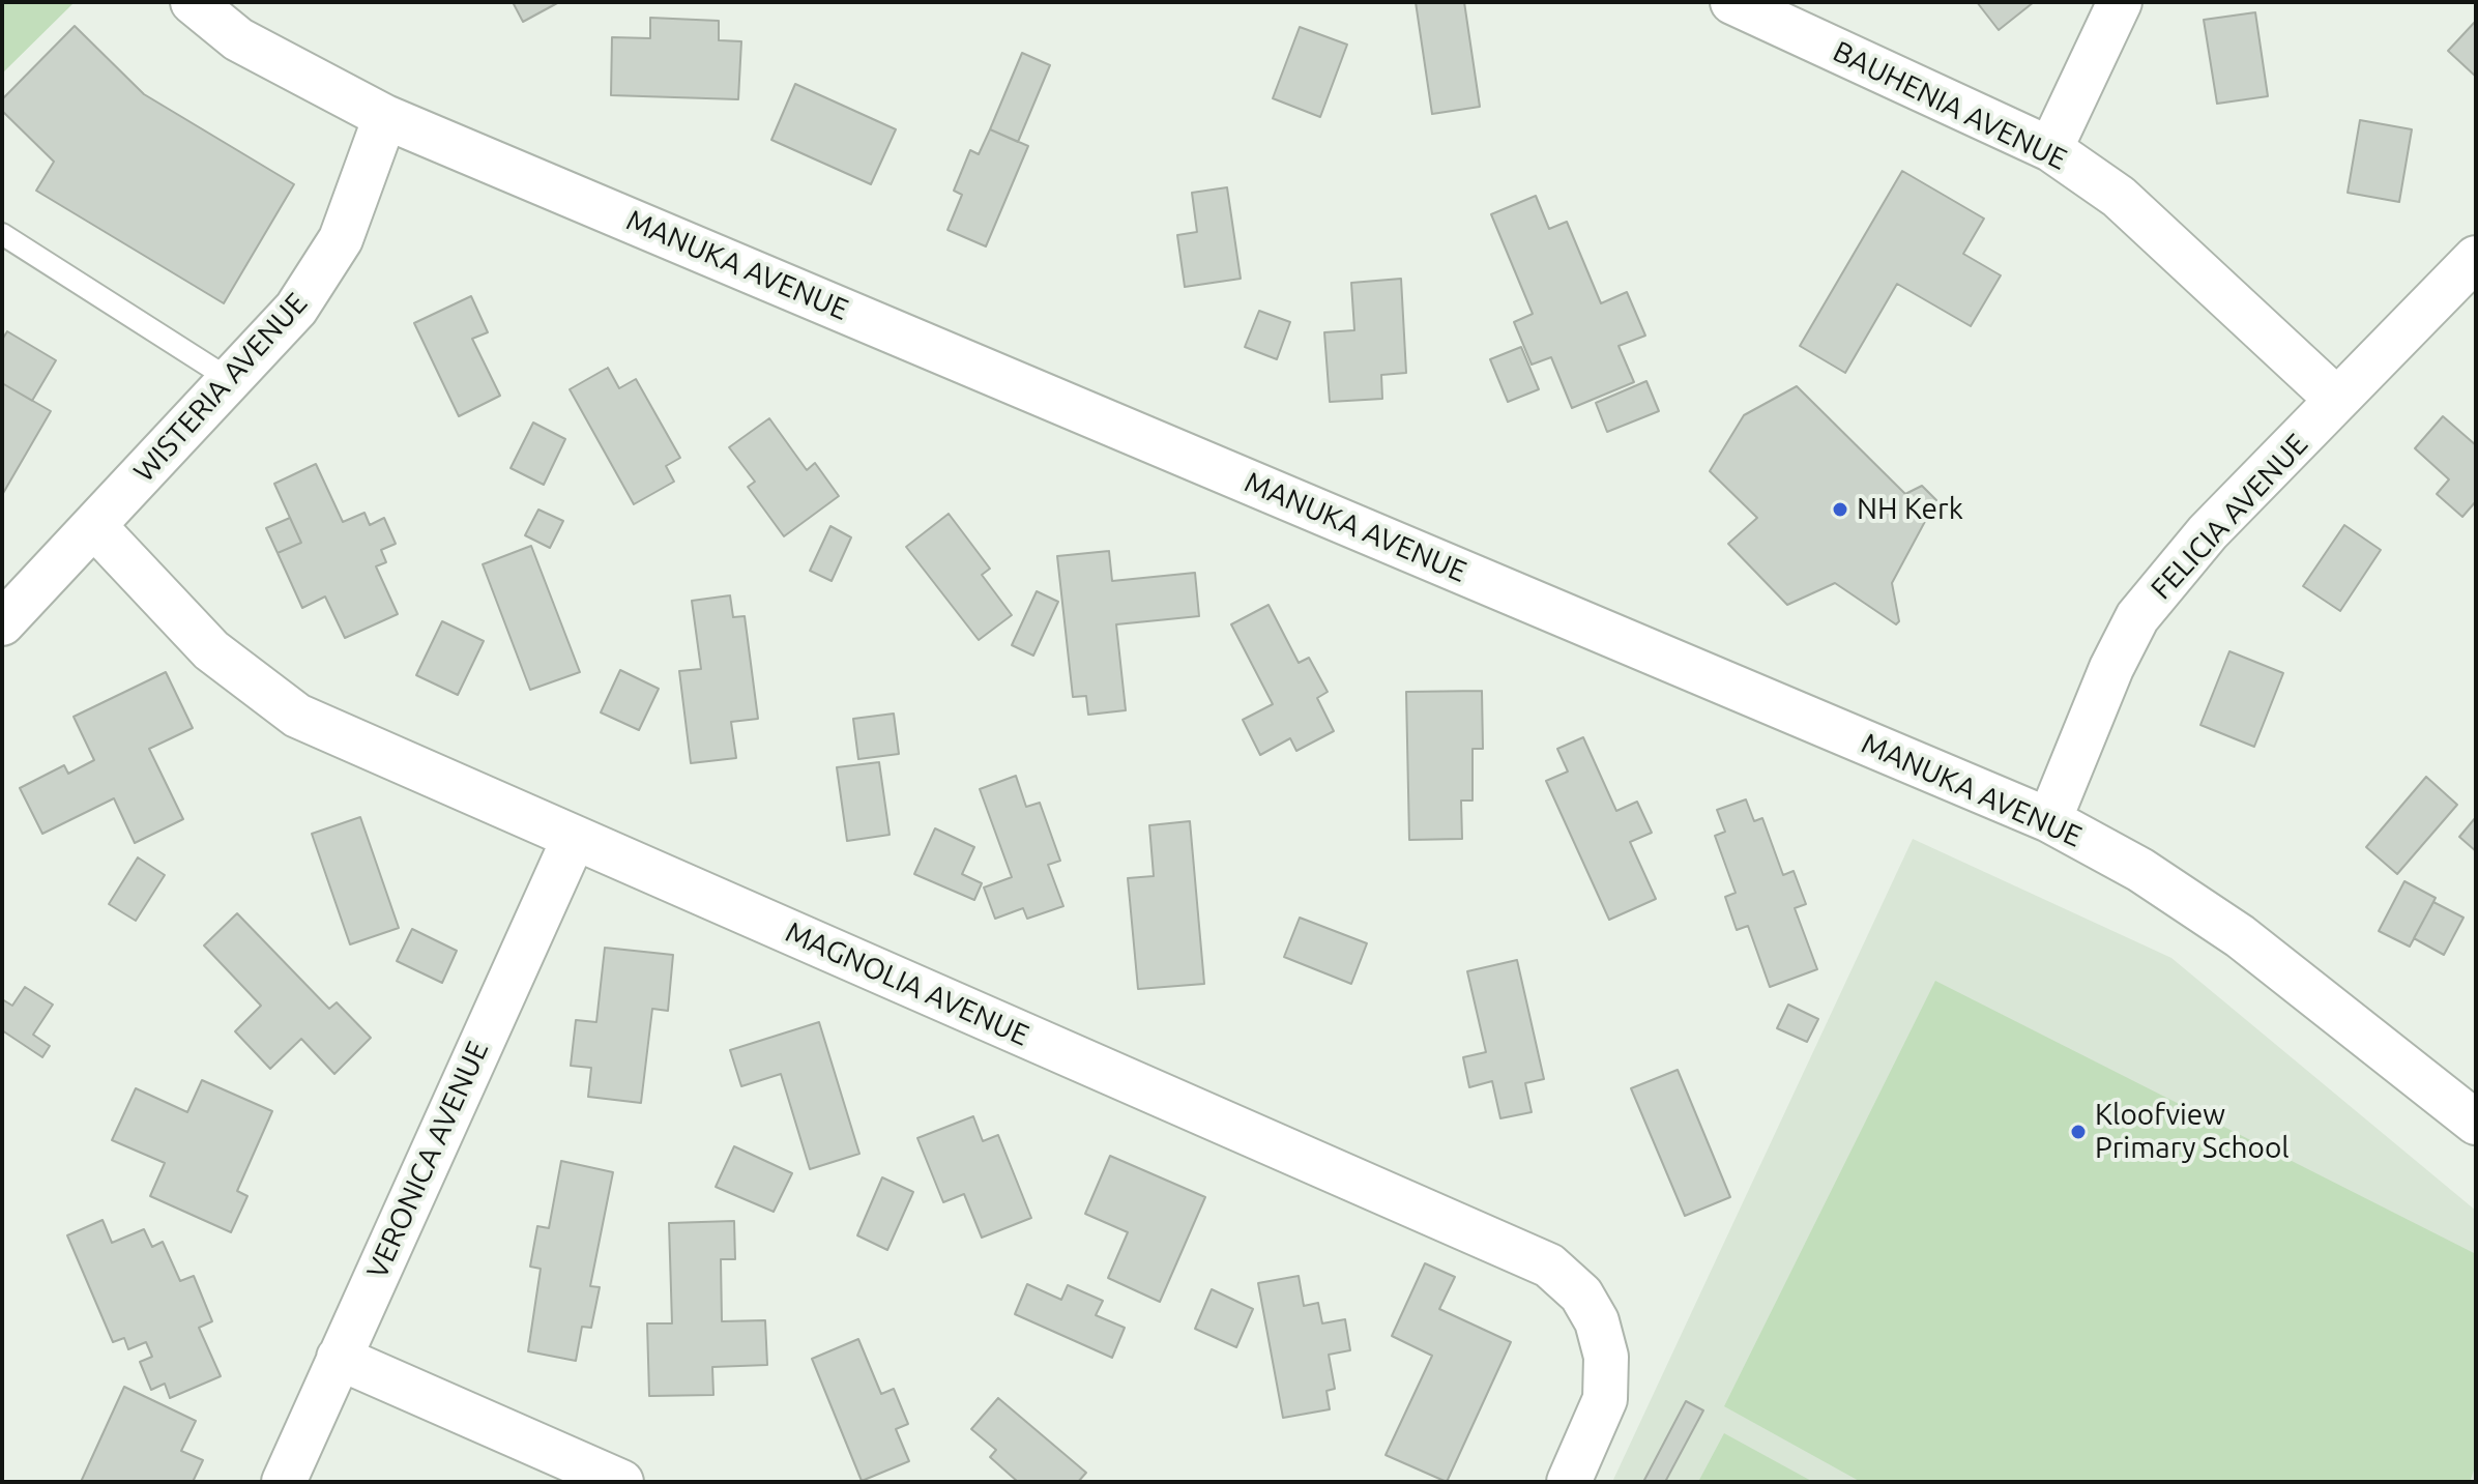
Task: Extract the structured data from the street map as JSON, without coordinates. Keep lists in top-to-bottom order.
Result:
{
  "streets": {
    "street": [
      "BAUHENIA AVENUE",
      "MANUKA AVENUE",
      "WISTERIA AVENUE",
      "FELICIA AVENUE",
      "MAGNOLIA AVENUE",
      "VERONICA AVENUE"
    ]
  },
  "crossings": [
    ["BAUHENIA AVENUE", "FELICIA AVENUE"],
    ["MANUKA AVENUE", "WISTERIA AVENUE"],
    ["MANUKA AVENUE", "FELICIA AVENUE"],
    ["WISTERIA AVENUE", "MAGNOLIA AVENUE"],
    ["MAGNOLIA AVENUE", "VERONICA AVENUE"]
  ],
  "places": ["NH Kerk", "Kloofview Primary School"]
}
